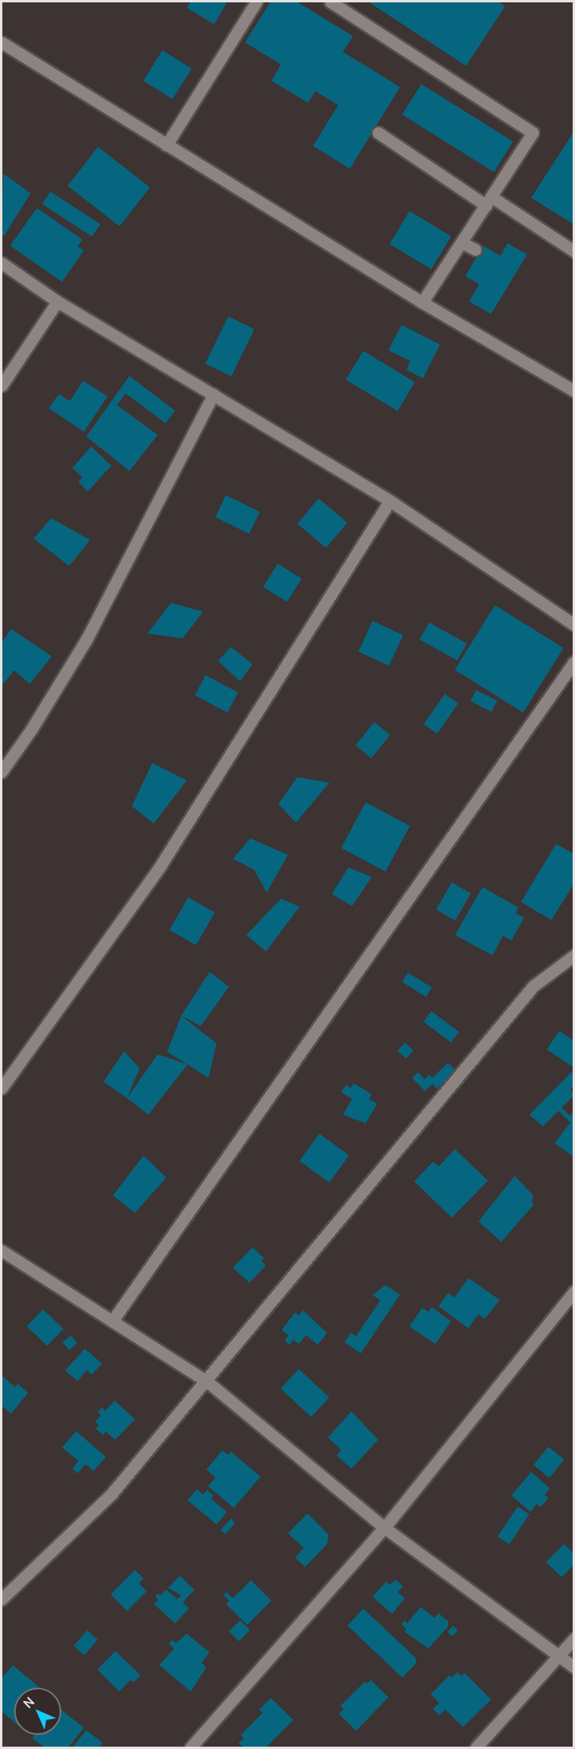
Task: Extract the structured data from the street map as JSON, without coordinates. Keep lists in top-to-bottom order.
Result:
{
  "north": "top left"
}
